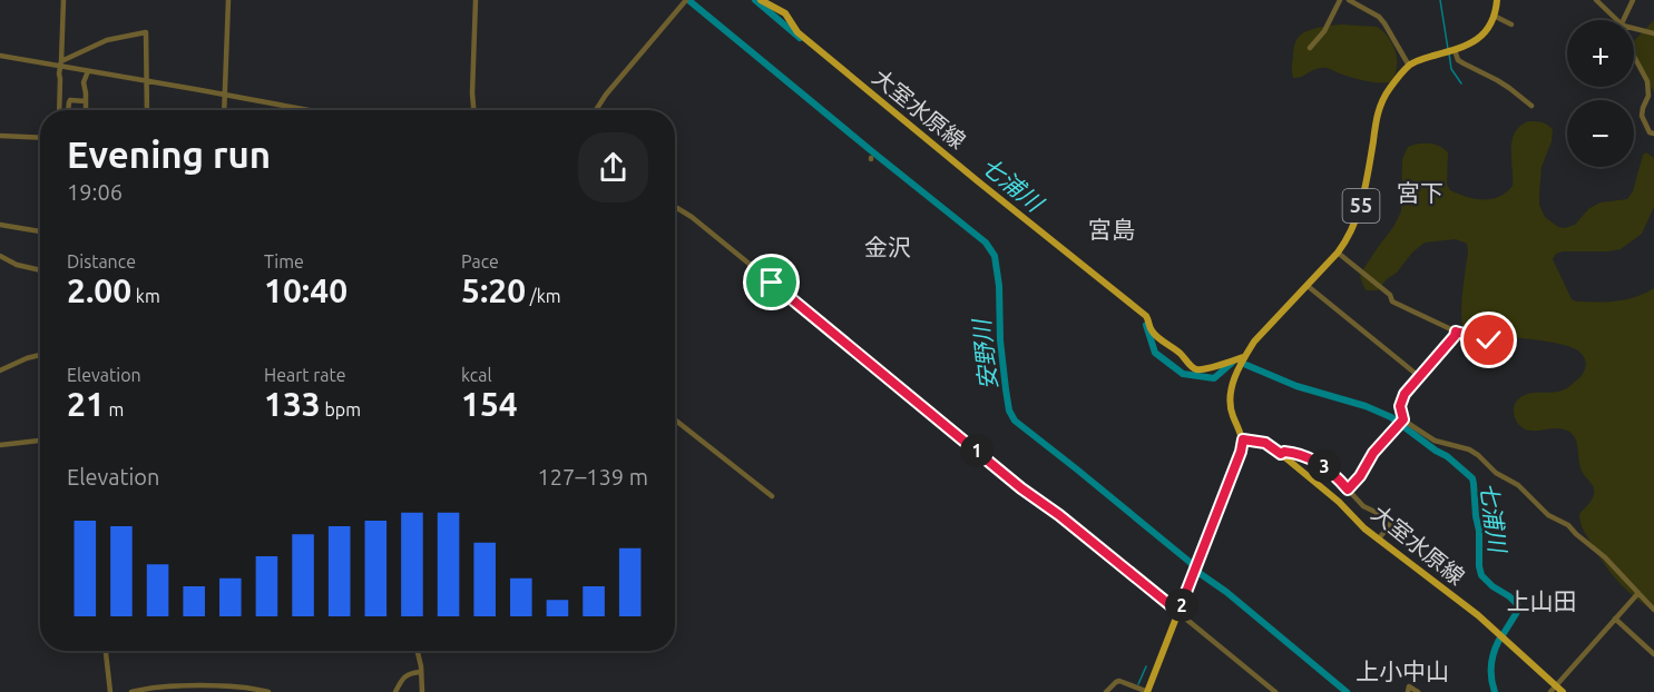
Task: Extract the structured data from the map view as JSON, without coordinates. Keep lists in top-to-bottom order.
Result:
{
  "streets": {
    "main road": ["大室水原線", "55"]
  },
  "crossings": [
    ["大室水原線", "55"]
  ],
  "districts": [
    "宮下",
    "宮島",
    "金沢",
    "上山田",
    "上小中山"
  ],
  "water": ["七浦川", "安野川"],
  "page": {
    "map_buttons": ["+", "−"],
    "heading": ["Evening run", "19:06"],
    "stats": [
      ["Distance", "2.00 km"],
      ["Time", "10:40"],
      ["Pace", "5:20 /km"],
      ["Elevation", "21 m"],
      ["Heart rate", "133 bpm"],
      ["kcal", "154"]
    ],
    "pins": ["1", "3", "2"],
    "chart": ["Elevation", "127–139 m"]
  }
}
